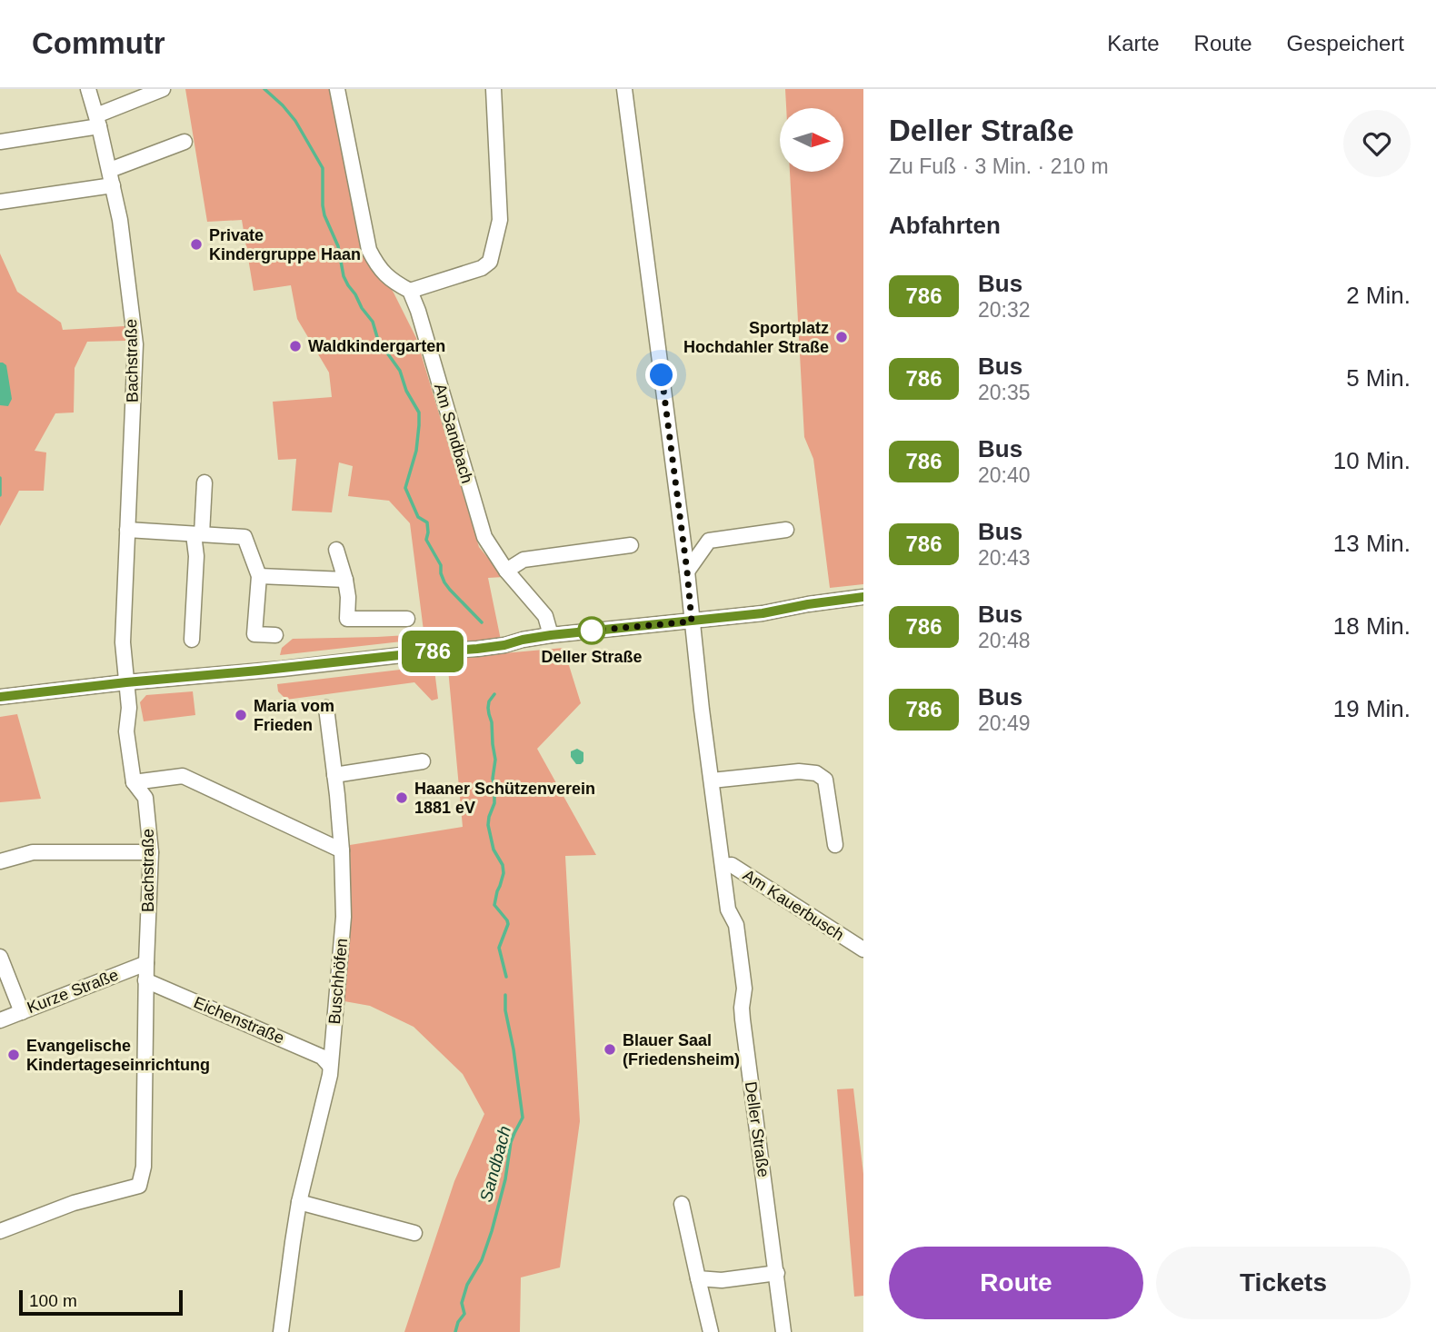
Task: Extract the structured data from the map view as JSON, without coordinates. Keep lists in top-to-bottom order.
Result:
{
  "streets": {
    "street": [
      "Bachstraße",
      "Am Sandbach",
      "Am Kauerbusch",
      "Buschhöfen",
      "Kurze Straße",
      "Eichenstraße",
      "Deller Straße"
    ]
  },
  "crossings": [
    ["Bachstraße", "Kurze Straße"],
    ["Bachstraße", "Eichenstraße"],
    ["Am Kauerbusch", "Deller Straße"],
    ["Buschhöfen", "Eichenstraße"]
  ],
  "water": ["Sandbach"],
  "places": [
    "Private Kindergruppe Haan",
    "Sportplatz Hochdahler Straße",
    "Waldkindergarten",
    "Deller Straße",
    "Maria vom Frieden",
    "Haaner Schützenverein 1881 eV",
    "Blauer Saal (Friedensheim)",
    "Evangelische Kindertageseinrichtung"
  ],
  "lines": ["bus line 786"],
  "scale_bar": "100 m",
  "north": "right",
  "page": {
    "header": "Commutr",
    "nav": ["Karte", "Route", "Gespeichert"],
    "on_map": "786",
    "heading": [
      ["Deller Straße", "Zu Fuß · 3 Min. · 210 m"],
      "Abfahrten"
    ],
    "list": [
      {
        "mark": "786",
        "name": "Bus",
        "note": "20:32",
        "value": "2 Min."
      },
      {
        "mark": "786",
        "name": "Bus",
        "note": "20:35",
        "value": "5 Min."
      },
      {
        "mark": "786",
        "name": "Bus",
        "note": "20:40",
        "value": "10 Min."
      },
      {
        "mark": "786",
        "name": "Bus",
        "note": "20:43",
        "value": "13 Min."
      },
      {
        "mark": "786",
        "name": "Bus",
        "note": "20:48",
        "value": "18 Min."
      },
      {
        "mark": "786",
        "name": "Bus",
        "note": "20:49",
        "value": "19 Min."
      }
    ],
    "buttons": ["Route", "Tickets"],
    "scale": "100 m"
  }
}
